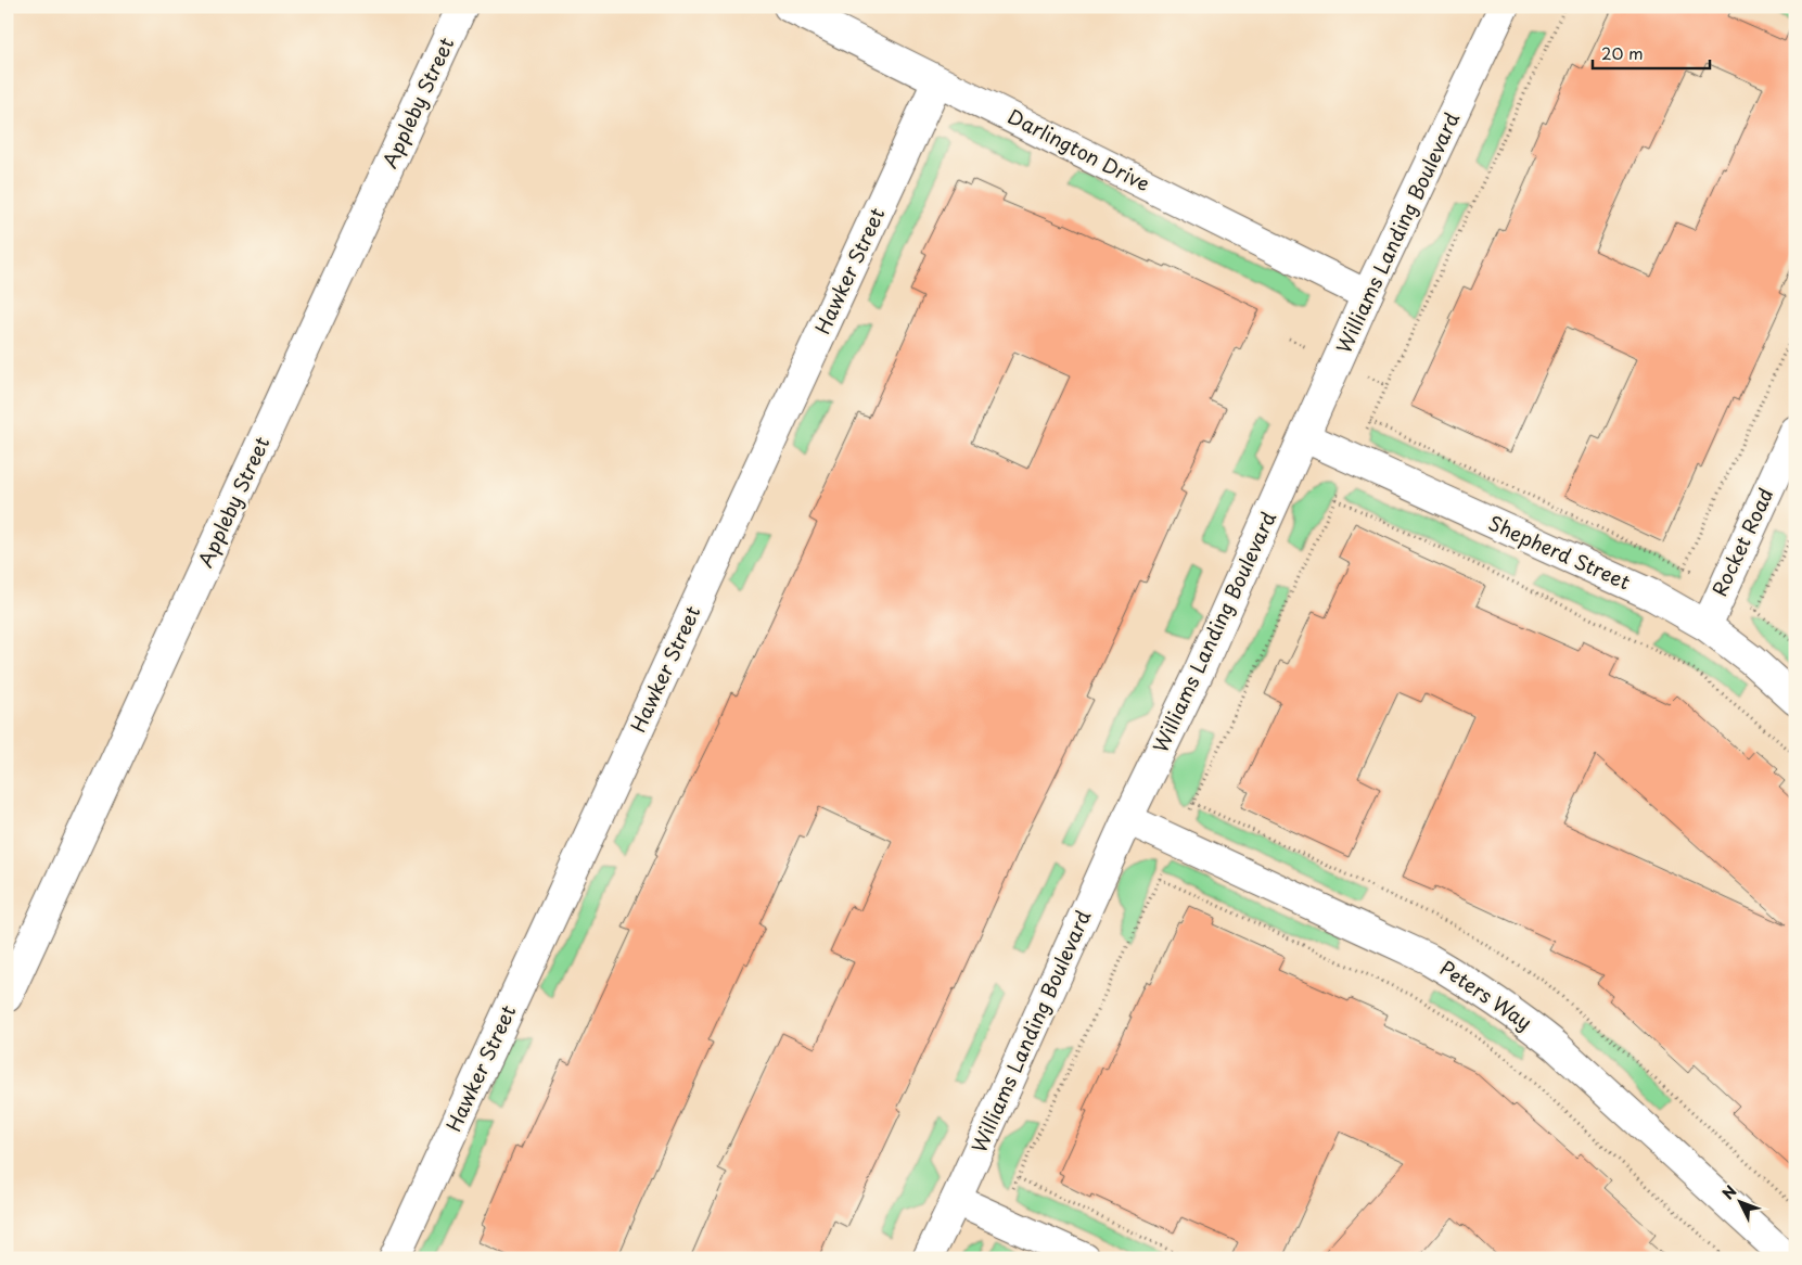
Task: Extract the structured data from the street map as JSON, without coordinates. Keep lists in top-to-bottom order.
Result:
{
  "streets": {
    "street": [
      "Appleby Street",
      "Darlington Drive",
      "Williams Landing Boulevard",
      "Hawker Street",
      "Rocket Road",
      "Shepherd Street",
      "Peters Way"
    ]
  },
  "crossings": [
    ["Darlington Drive", "Williams Landing Boulevard"],
    ["Darlington Drive", "Hawker Street"],
    ["Williams Landing Boulevard", "Shepherd Street"],
    ["Williams Landing Boulevard", "Peters Way"],
    ["Rocket Road", "Shepherd Street"]
  ],
  "scale_bar": "20 m",
  "north": "top left"
}
